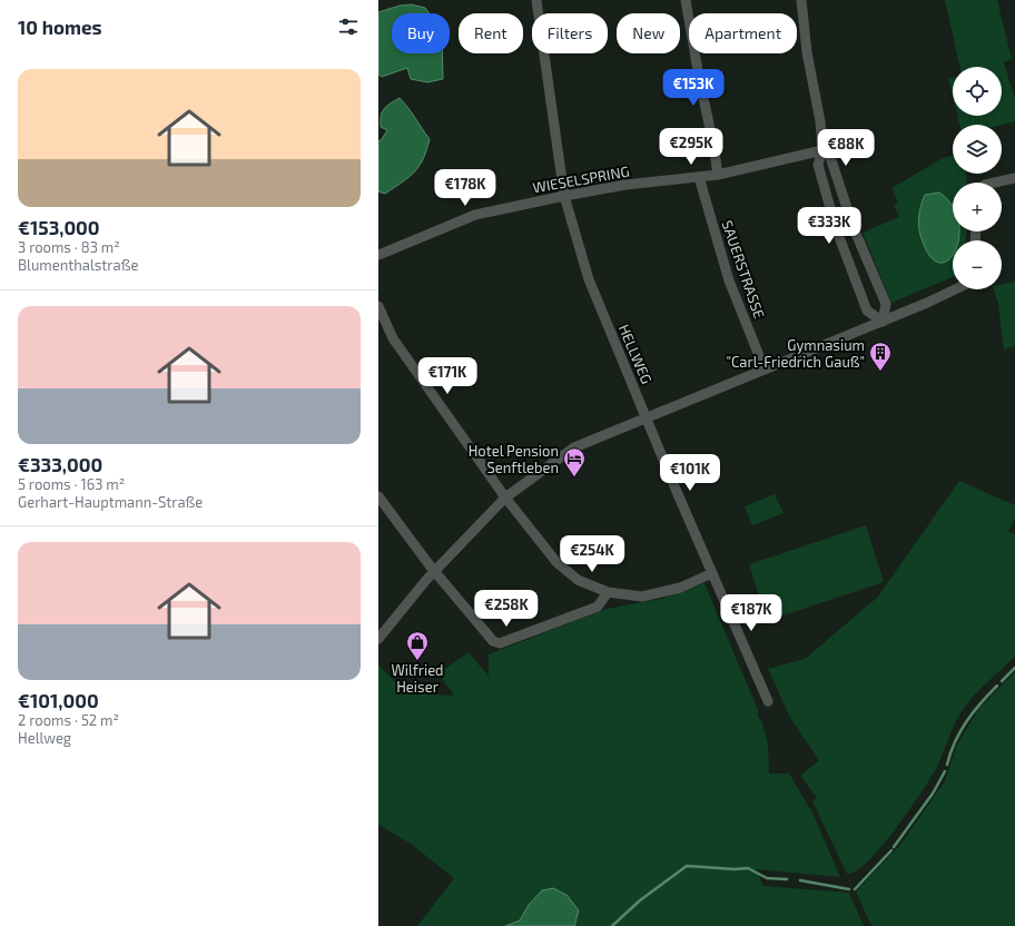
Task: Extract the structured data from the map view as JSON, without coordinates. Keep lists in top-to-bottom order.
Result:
{
  "streets": {
    "street": ["WIESELSPRING", "SAUERSTRASSE", "HELLWEG"]
  },
  "crossings": [
    ["WIESELSPRING", "SAUERSTRASSE"],
    ["WIESELSPRING", "HELLWEG"]
  ],
  "places": {
    "building": ["Gymnasium \"Carl-Friedrich Gauß\""],
    "hotel": ["Hotel Pension Senftleben"],
    "shop": ["Wilfried Heiser"]
  },
  "page": {
    "heading": "10 homes",
    "chip": [
      "Buy",
      "Rent",
      "Filters",
      "New",
      "Apartment"
    ],
    "list": [
      {
        "name": "€153,000",
        "note": "3 rooms · 83 m² · Blumenthalstraße"
      },
      {
        "name": "€333,000",
        "note": "5 rooms · 163 m² · Gerhart-Hauptmann-Straße"
      },
      {
        "name": "€101,000",
        "note": "2 rooms · 52 m² · Hellweg"
      }
    ],
    "map_buttons": ["+", "−"],
    "price": [
      "€153K",
      "€295K",
      "€88K",
      "€178K",
      "€333K",
      "€171K",
      "€101K",
      "€254K",
      "€258K",
      "€187K"
    ]
  }
}
